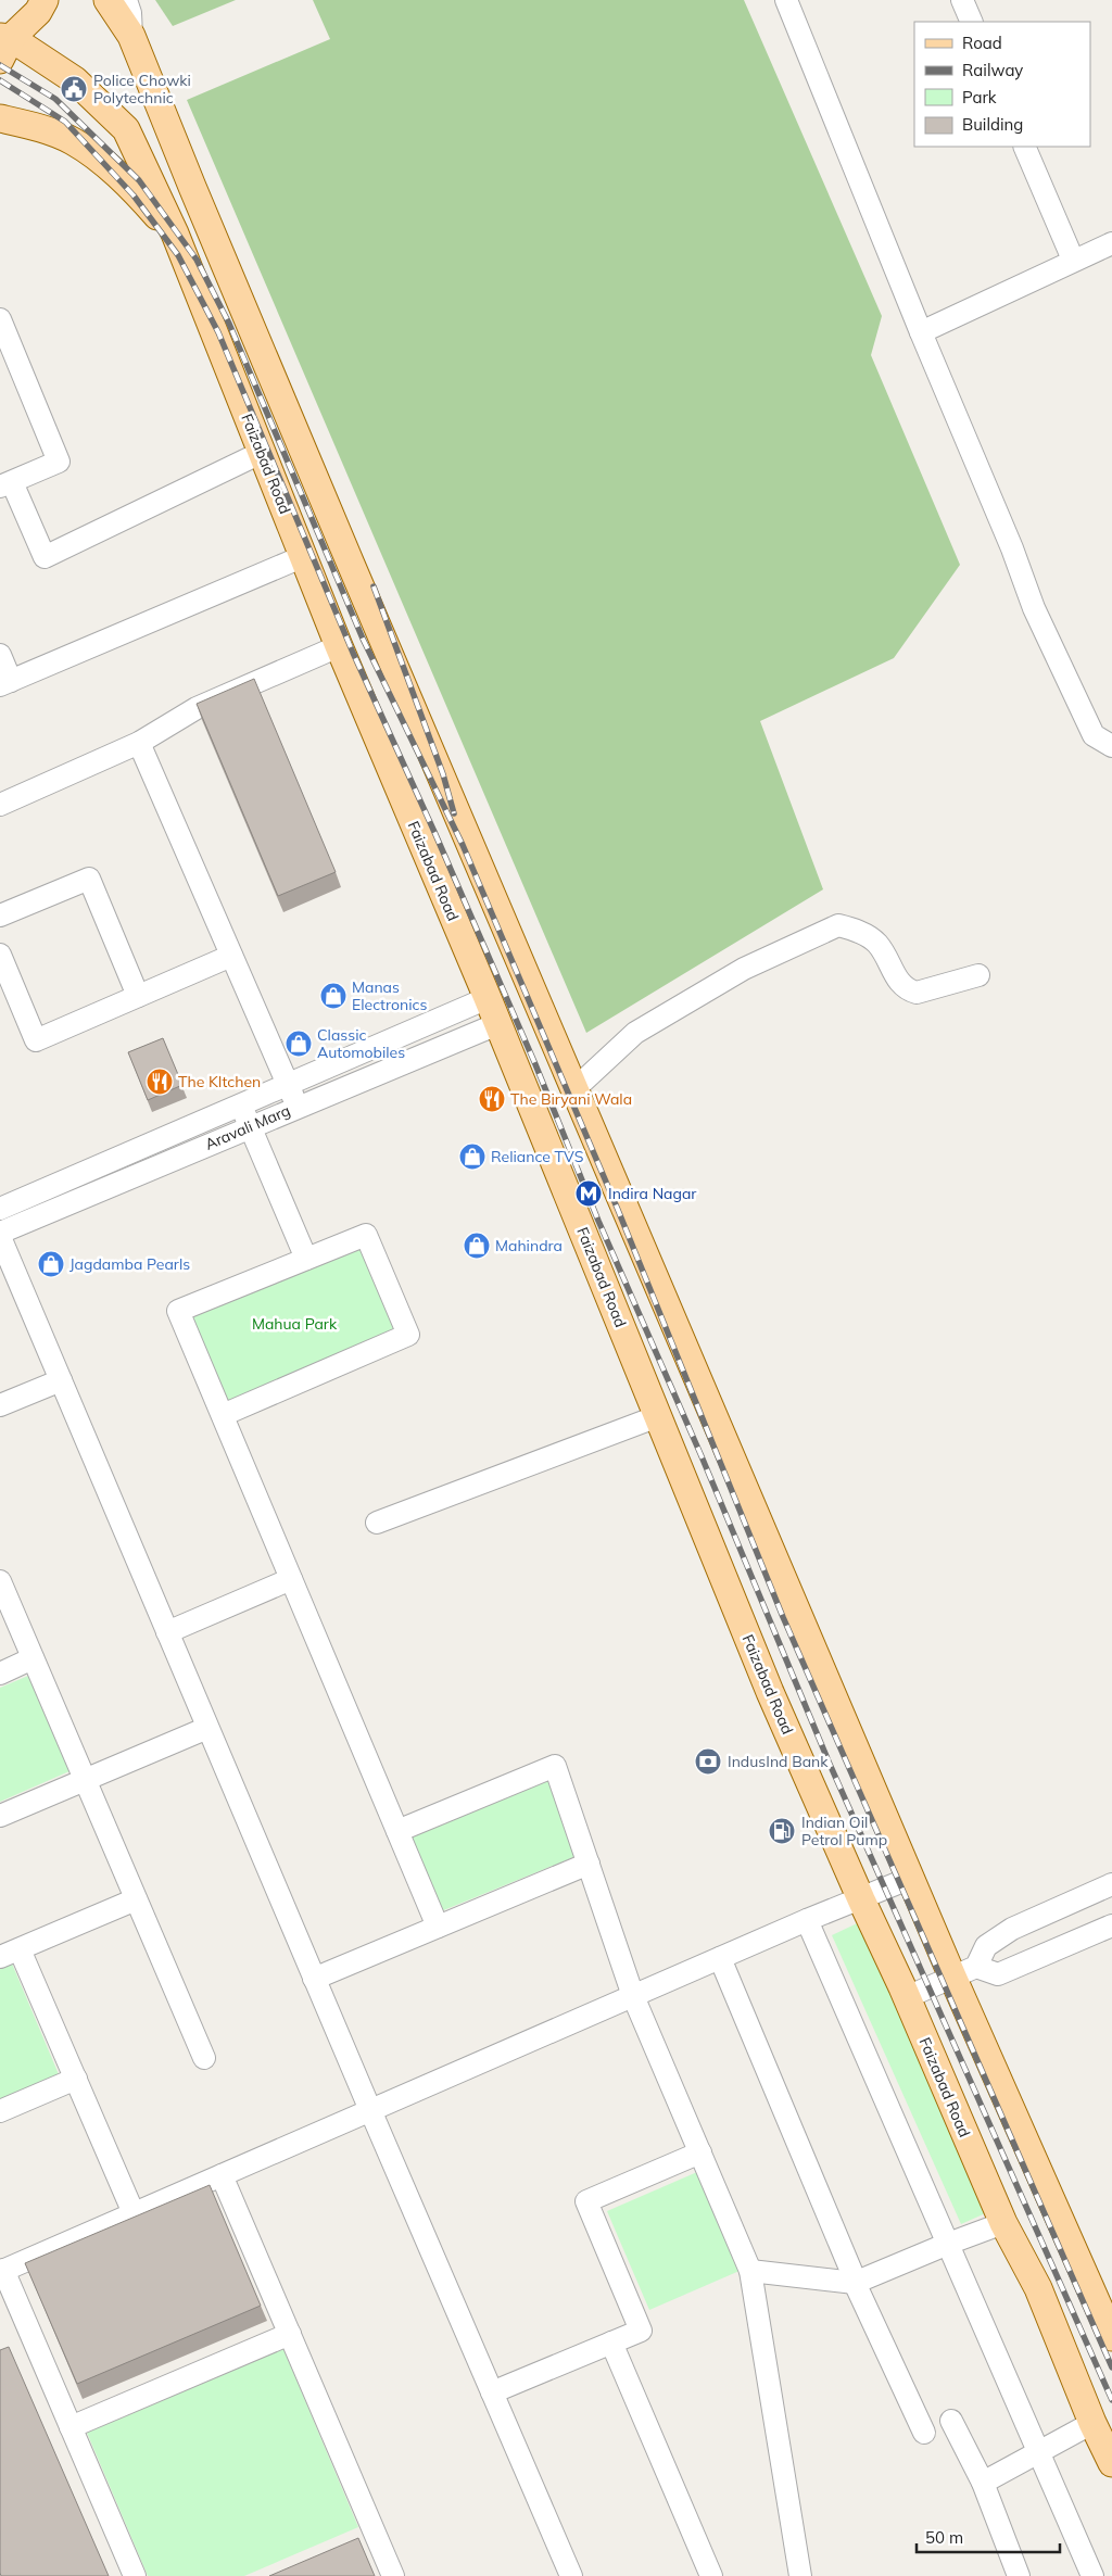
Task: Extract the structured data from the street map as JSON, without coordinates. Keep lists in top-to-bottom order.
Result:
{
  "streets": {
    "main road": ["Faizabad Road"],
    "street": ["Aravali Marg"]
  },
  "crossings": [
    ["Faizabad Road", "Aravali Marg"]
  ],
  "parks": ["Mahua Park"],
  "places": {
    "public building": ["Police Chowki Polytechnic"],
    "shop": [
      "Manas Electronics",
      "Classic Automobiles",
      "Reliance TVS",
      "Mahindra",
      "Jagdamba Pearls"
    ],
    "restaurant": ["The KItchen", "The Biryani Wala"],
    "metro station": ["Indira Nagar"],
    "bank": ["IndusInd Bank"],
    "fuel station": ["Indian Oil Petrol Pump"]
  },
  "legend": [
    "Road",
    "Railway",
    "Park",
    "Building"
  ],
  "scale_bar": "50 m"
}
